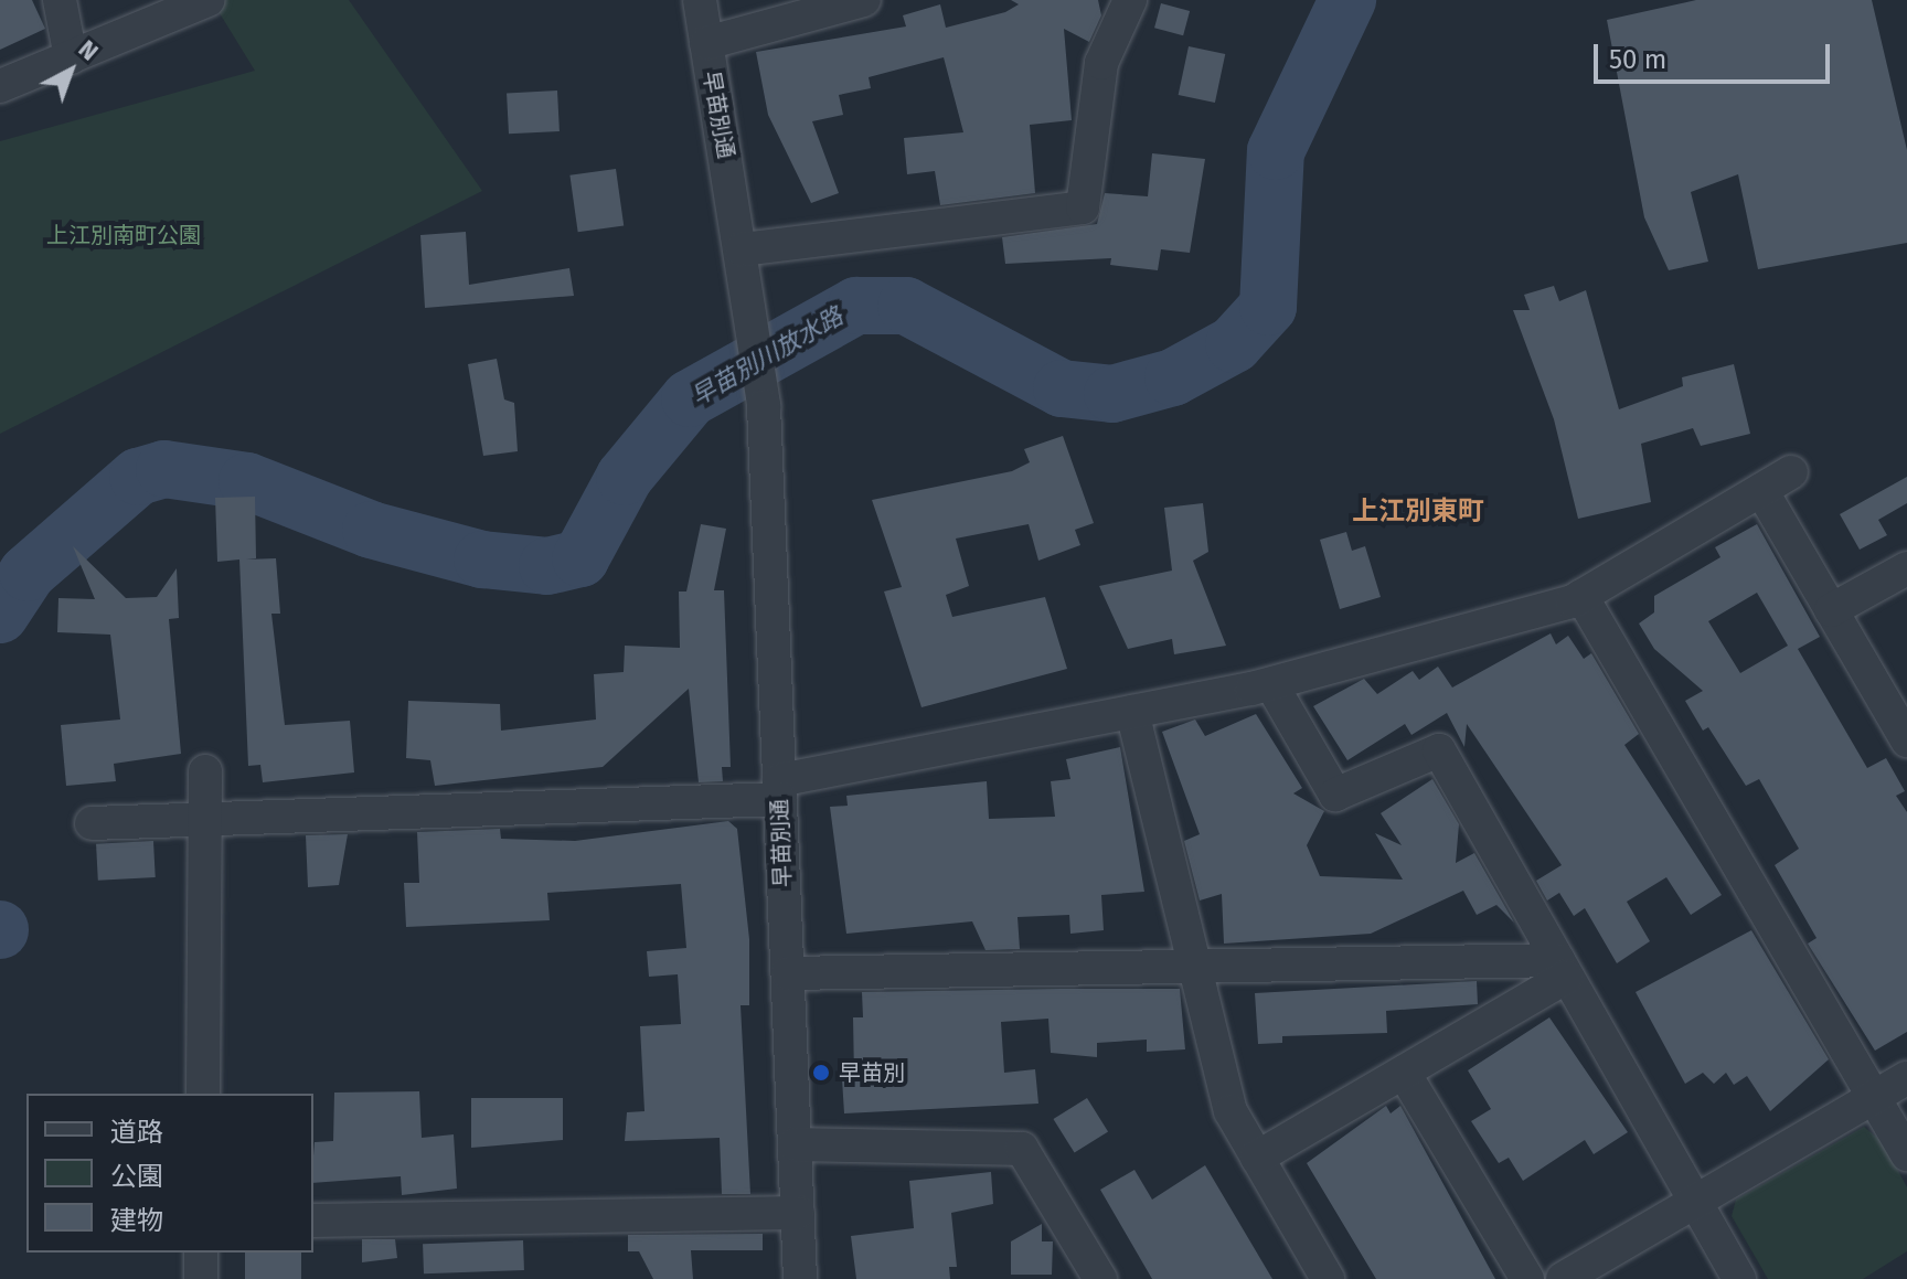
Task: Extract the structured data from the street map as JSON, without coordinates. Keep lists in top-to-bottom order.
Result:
{
  "streets": {
    "street": ["早苗別通"]
  },
  "districts": ["上江別東町"],
  "water": ["早苗別川放水路"],
  "parks": ["上江別南町公園"],
  "places": ["早苗別"],
  "legend": ["道路", "公園", "建物"],
  "scale_bar": "50 m",
  "north": "top right"
}
